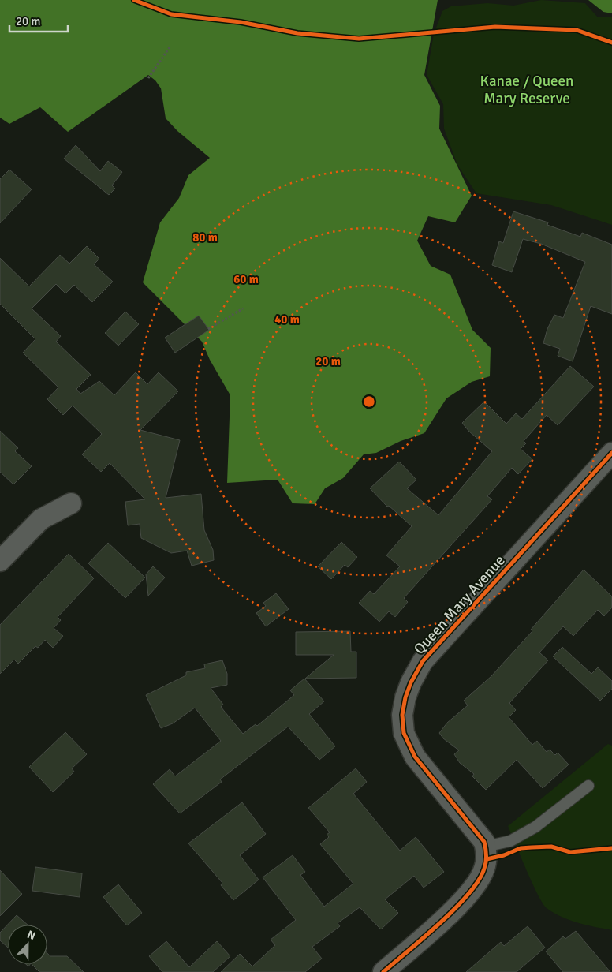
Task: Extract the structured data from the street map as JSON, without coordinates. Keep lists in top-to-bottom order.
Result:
{
  "streets": {
    "street": ["Queen Mary Avenue"]
  },
  "parks": ["Kanae / Queen Mary Reserve"],
  "scale_bar": "20 m",
  "north": "top",
  "rings": [
    "80 m",
    "60 m",
    "40 m",
    "20 m"
  ]
}
